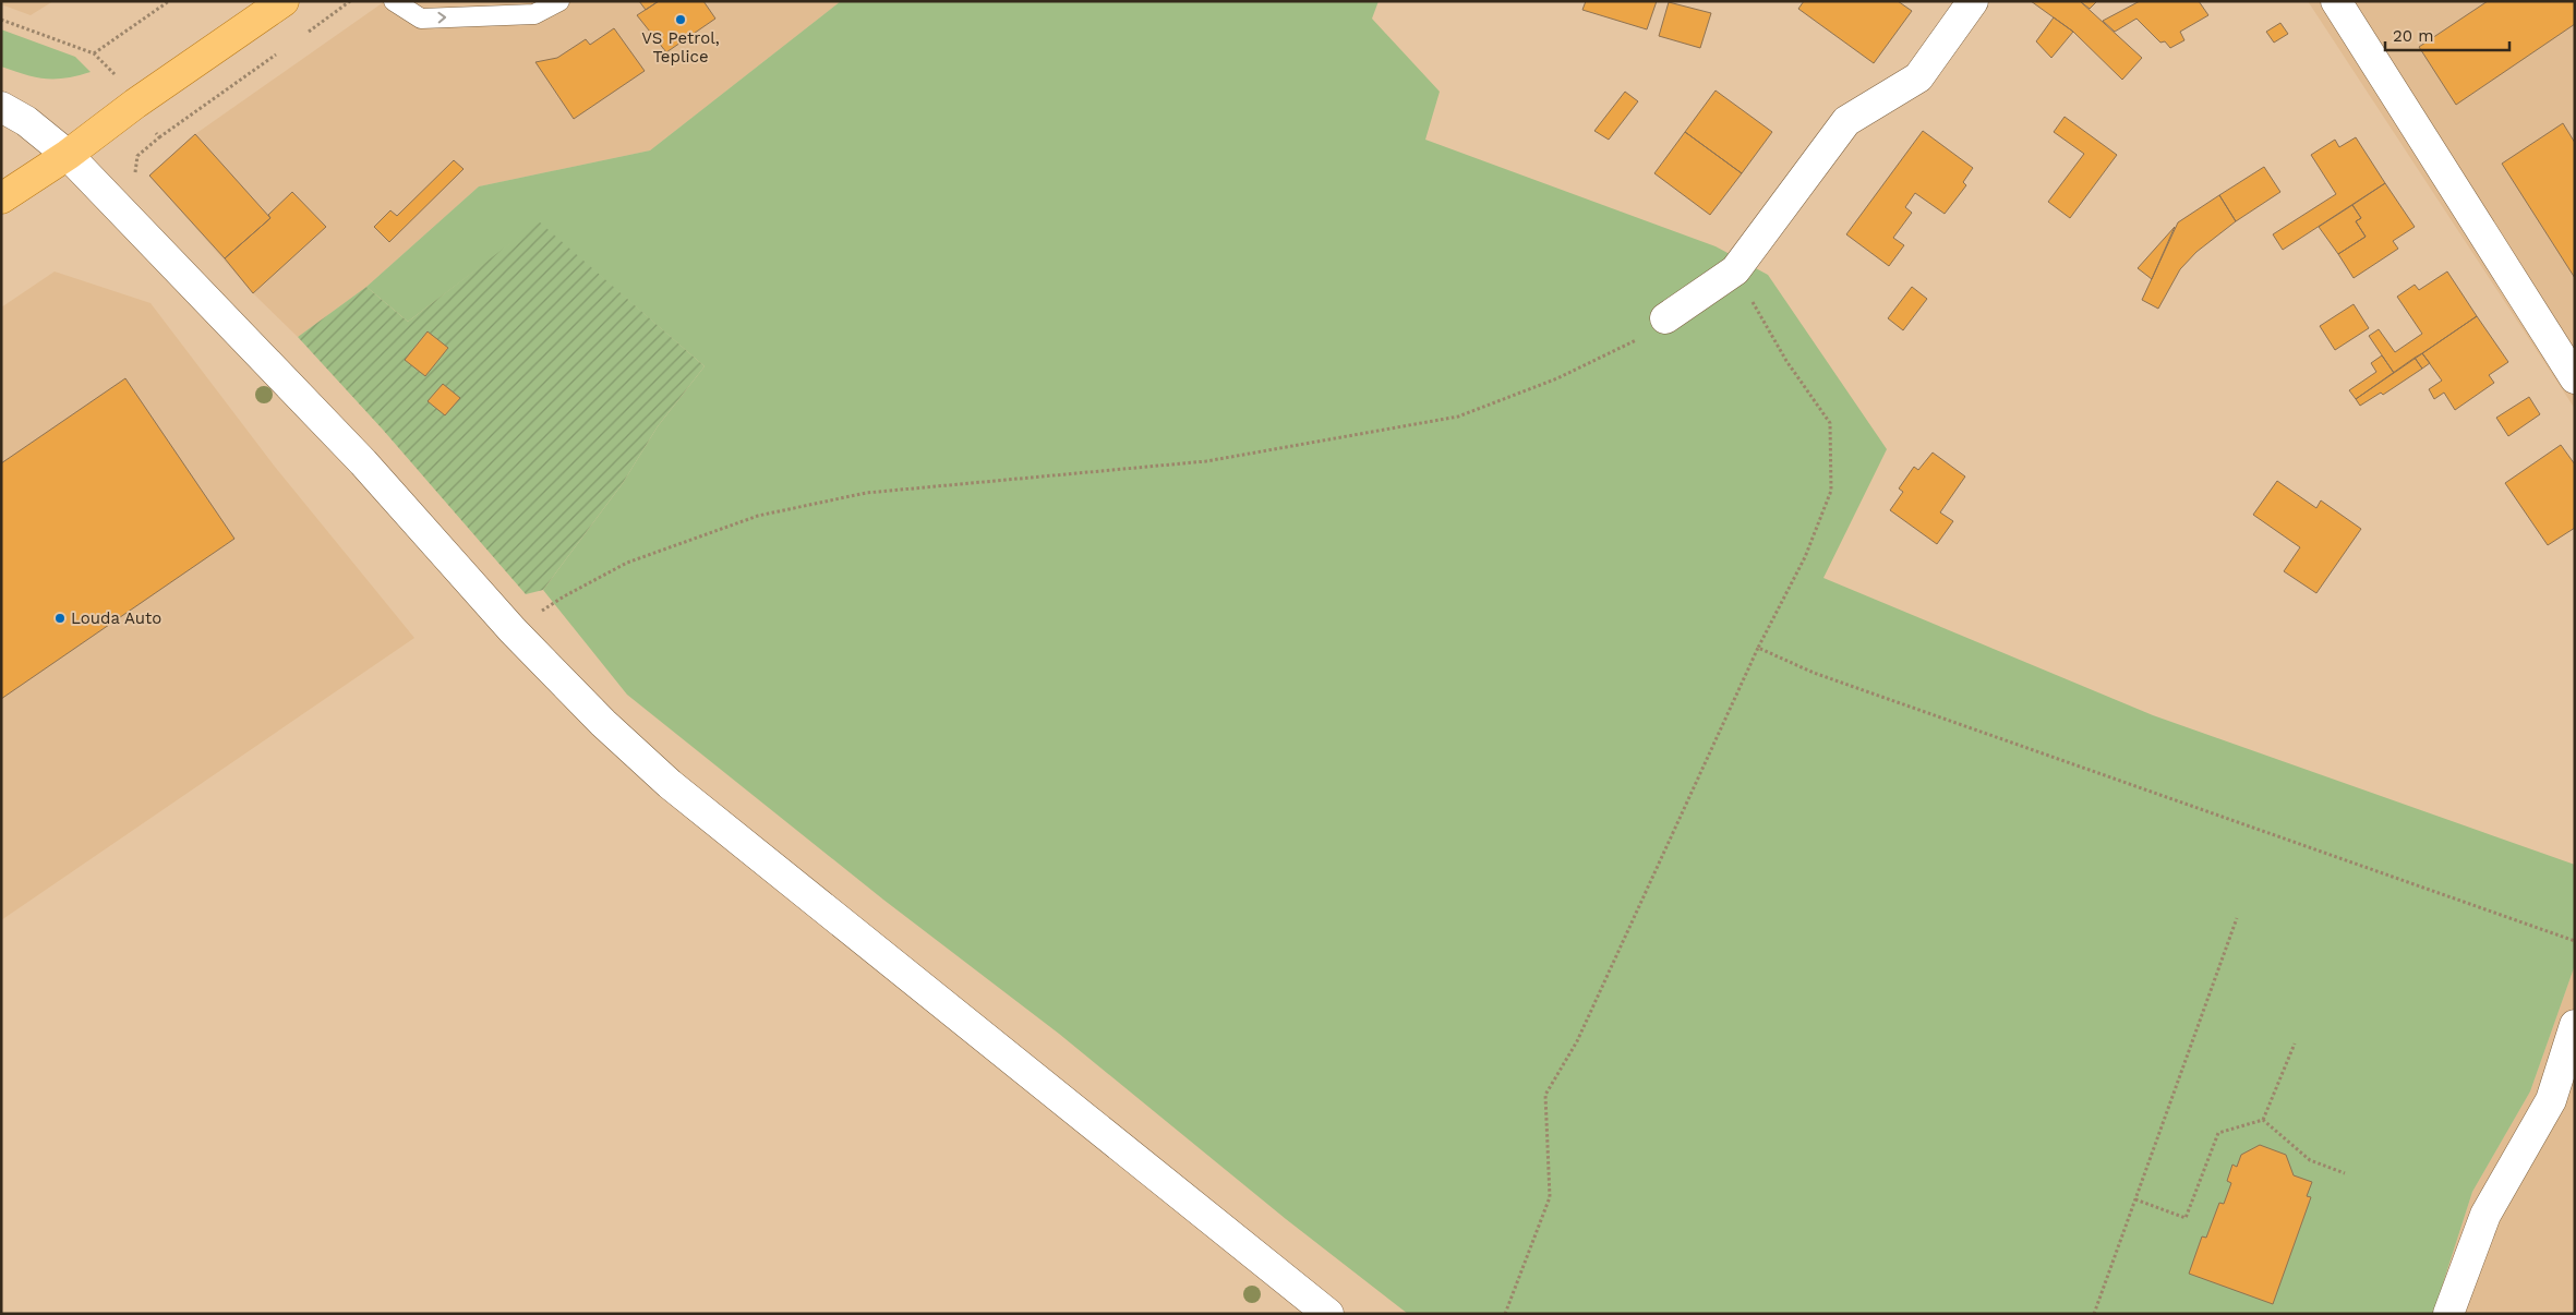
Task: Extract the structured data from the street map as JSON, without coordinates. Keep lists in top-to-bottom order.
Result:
{
  "places": ["VS Petrol, Teplice", "Louda Auto"],
  "scale_bar": "20 m"
}
